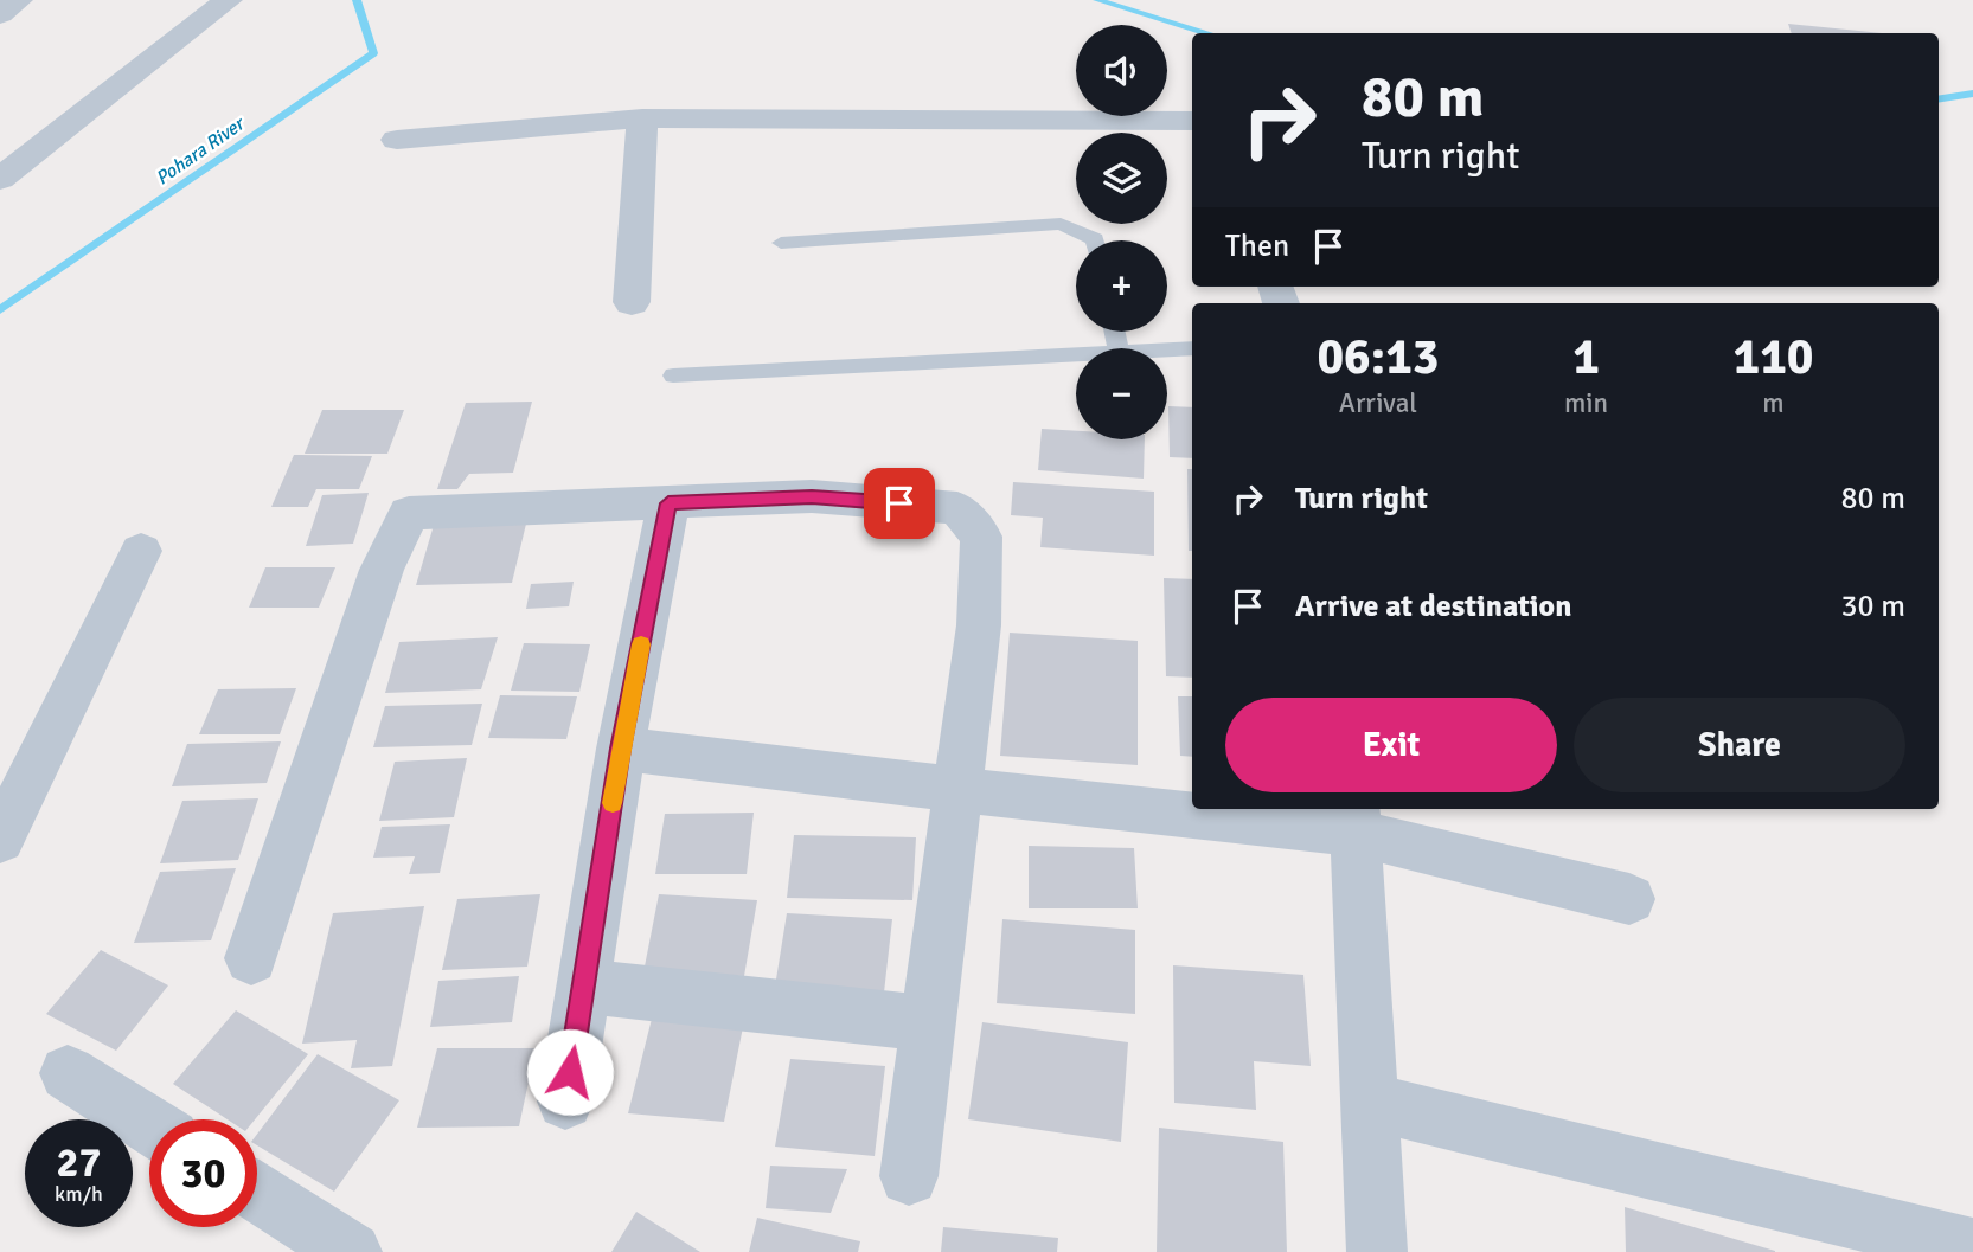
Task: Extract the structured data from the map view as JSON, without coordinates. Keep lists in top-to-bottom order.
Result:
{
  "water": ["Pohara River"],
  "page": {
    "map_buttons": ["+", "−"],
    "turn": ["80 m", "Turn right"],
    "then": "Then",
    "eta": [
      "06:13",
      "Arrival",
      "1",
      "min",
      "110",
      "m"
    ],
    "list": [
      {
        "name": "Turn right",
        "value": "80 m"
      },
      {
        "name": "Arrive at destination",
        "value": "30 m"
      }
    ],
    "buttons": ["Exit", "Share"],
    "speed": "27 km/h",
    "limit": "30"
  }
}
